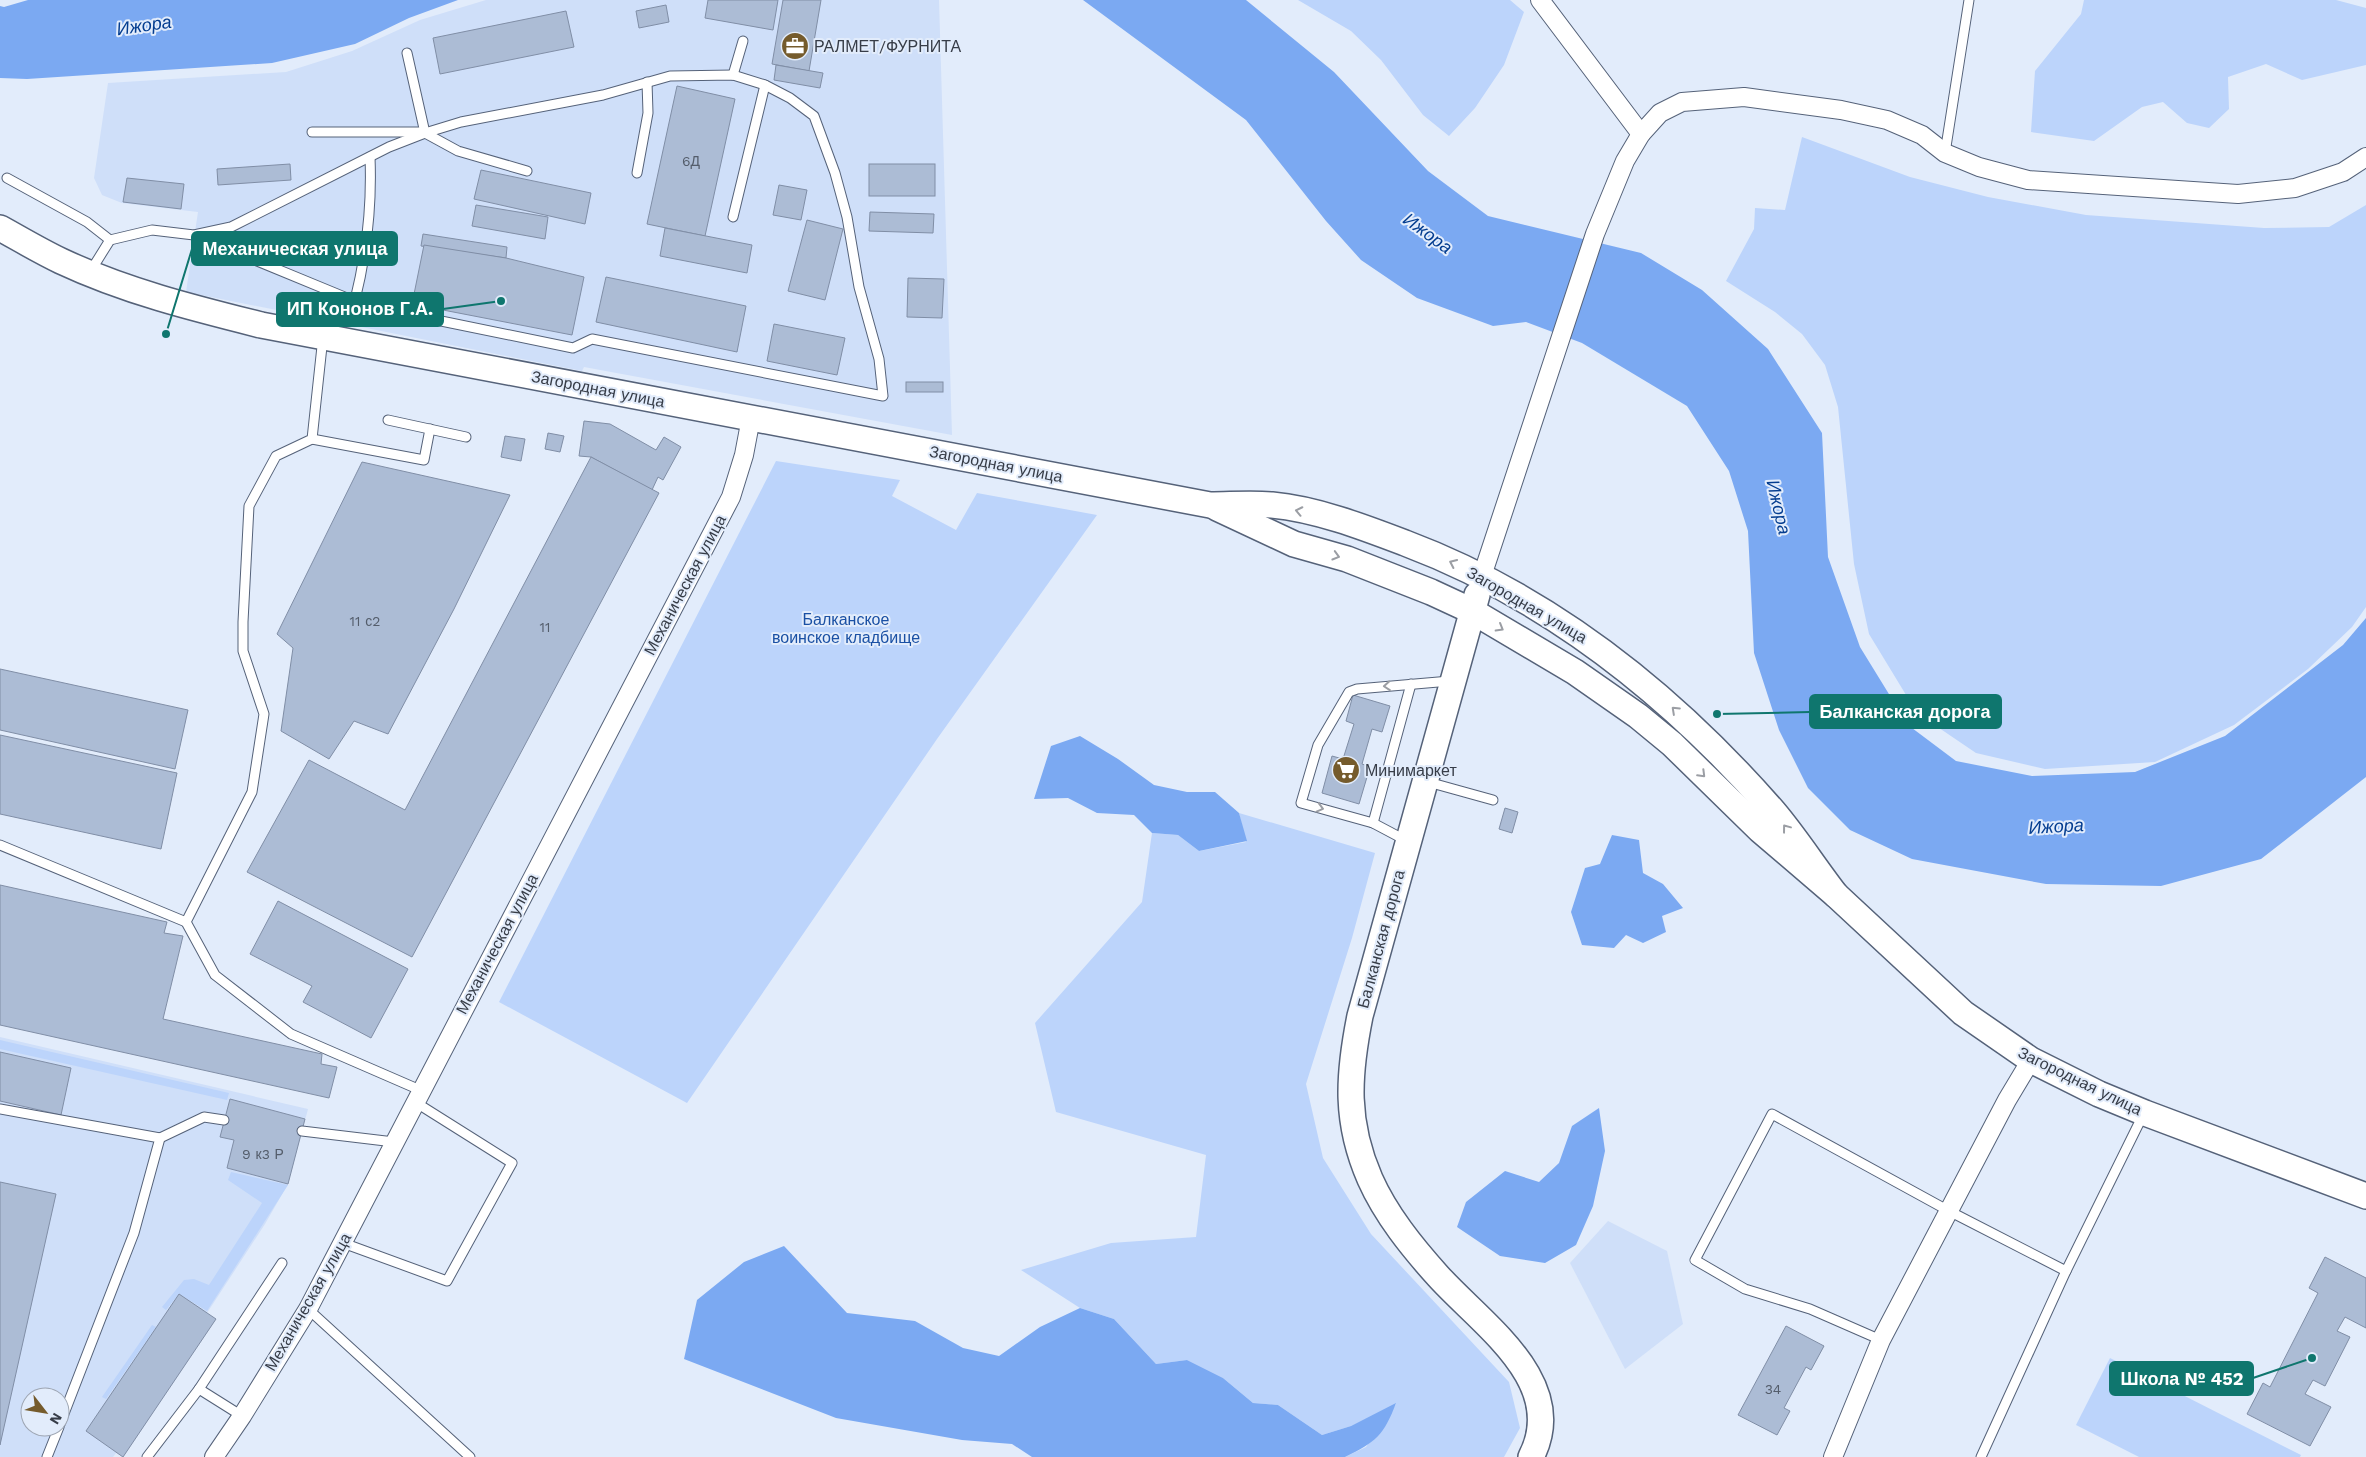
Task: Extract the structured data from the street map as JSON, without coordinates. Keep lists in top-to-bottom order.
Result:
{
  "streets": {
    "main road": ["Загородная улица", "Балканская дорога"],
    "street": ["Механическая улица"]
  },
  "crossings": [
    ["Загородная улица", "Механическая улица"],
    ["Загородная улица", "Балканская дорога"]
  ],
  "water": ["Ижора"],
  "parks": ["Балканское воинское кладбище"],
  "places": {
    "office": ["РАЛМЕТ/ФУРНИТА"],
    "other": [
      "ИП Кононов Г.А.",
      "Механическая улица",
      "Балканская дорога",
      "Школа № 452"
    ],
    "supermarket": ["Минимаркет"]
  },
  "house_numbers": [
    "6Д",
    "11 с2",
    "11",
    "9 к3 Р",
    "34"
  ],
  "north": "bottom right"
}
